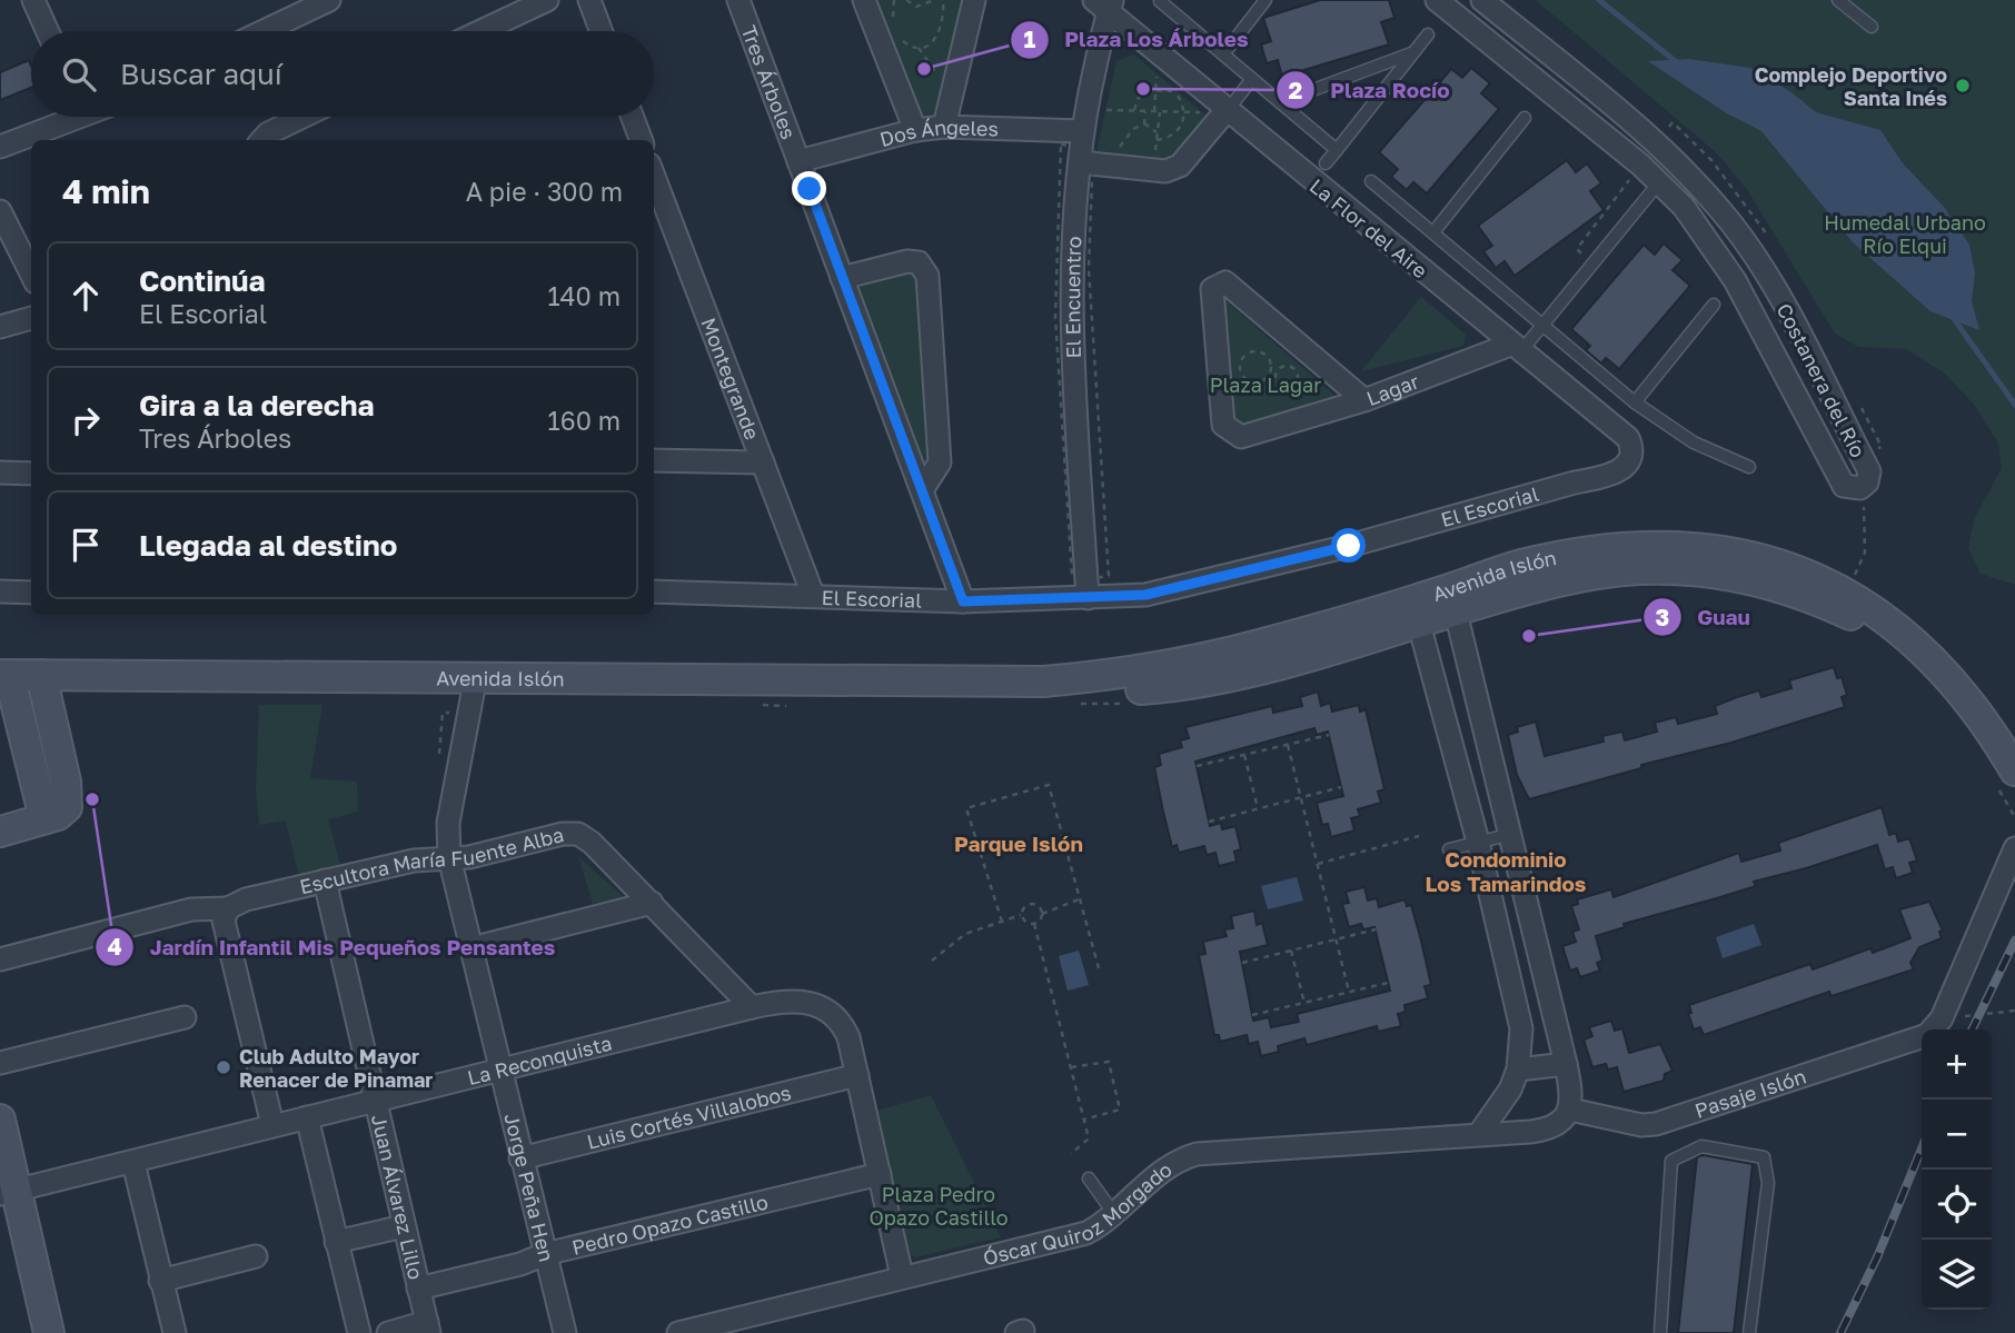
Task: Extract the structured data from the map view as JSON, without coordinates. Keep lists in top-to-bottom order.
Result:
{
  "streets": {
    "main road": ["Avenida Islón"],
    "street": [
      "Tres Árboles",
      "Dos Ángeles",
      "La Flor del Aire",
      "El Encuentro",
      "Montegrande",
      "Costanera del Río",
      "Lagar",
      "El Escorial",
      "Escultora María Fuente Alba",
      "La Reconquista",
      "Pasaje Islón",
      "Luis Cortés Villalobos",
      "Jorge Peña Hen",
      "Juan Álvarez Lillo",
      "Óscar Quiroz Morgado",
      "Pedro Opazo Castillo"
    ]
  },
  "crossings": [
    ["Tres Árboles", "Dos Ángeles"],
    ["Tres Árboles", "El Escorial"],
    ["Dos Ángeles", "El Encuentro"],
    ["La Flor del Aire", "El Encuentro"],
    ["La Flor del Aire", "Lagar"],
    ["La Flor del Aire", "El Escorial"],
    ["El Encuentro", "El Escorial"],
    ["Montegrande", "El Escorial"],
    ["Avenida Islón", "Jorge Peña Hen"],
    ["Escultora María Fuente Alba", "La Reconquista"],
    ["Escultora María Fuente Alba", "Jorge Peña Hen"],
    ["Escultora María Fuente Alba", "Juan Álvarez Lillo"],
    ["La Reconquista", "Luis Cortés Villalobos"],
    ["La Reconquista", "Jorge Peña Hen"],
    ["La Reconquista", "Juan Álvarez Lillo"],
    ["Pasaje Islón", "Óscar Quiroz Morgado"],
    ["Luis Cortés Villalobos", "Jorge Peña Hen"],
    ["Jorge Peña Hen", "Pedro Opazo Castillo"],
    ["Juan Álvarez Lillo", "Pedro Opazo Castillo"]
  ],
  "districts": ["Parque Islón", "Condominio Los Tamarindos"],
  "parks": ["Humedal Urbano Río Elqui", "Plaza Lagar", "Plaza Pedro Opazo Castillo"],
  "places": [
    "Plaza Los Árboles",
    "Complejo Deportivo Santa Inés",
    "Plaza Rocío",
    "Guau",
    "Jardín Infantil Mis Pequeños Pensantes",
    "Club Adulto Mayor Renacer de Pinamar"
  ],
  "page": {
    "search": "Buscar aquí",
    "heading": ["4 min", "A pie · 300 m"],
    "list": [
      ["Continúa", "El Escorial", "140 m"],
      ["Gira a la derecha", "Tres Árboles", "160 m"],
      "Llegada al destino"
    ],
    "map_buttons": ["+", "−"]
  }
}
